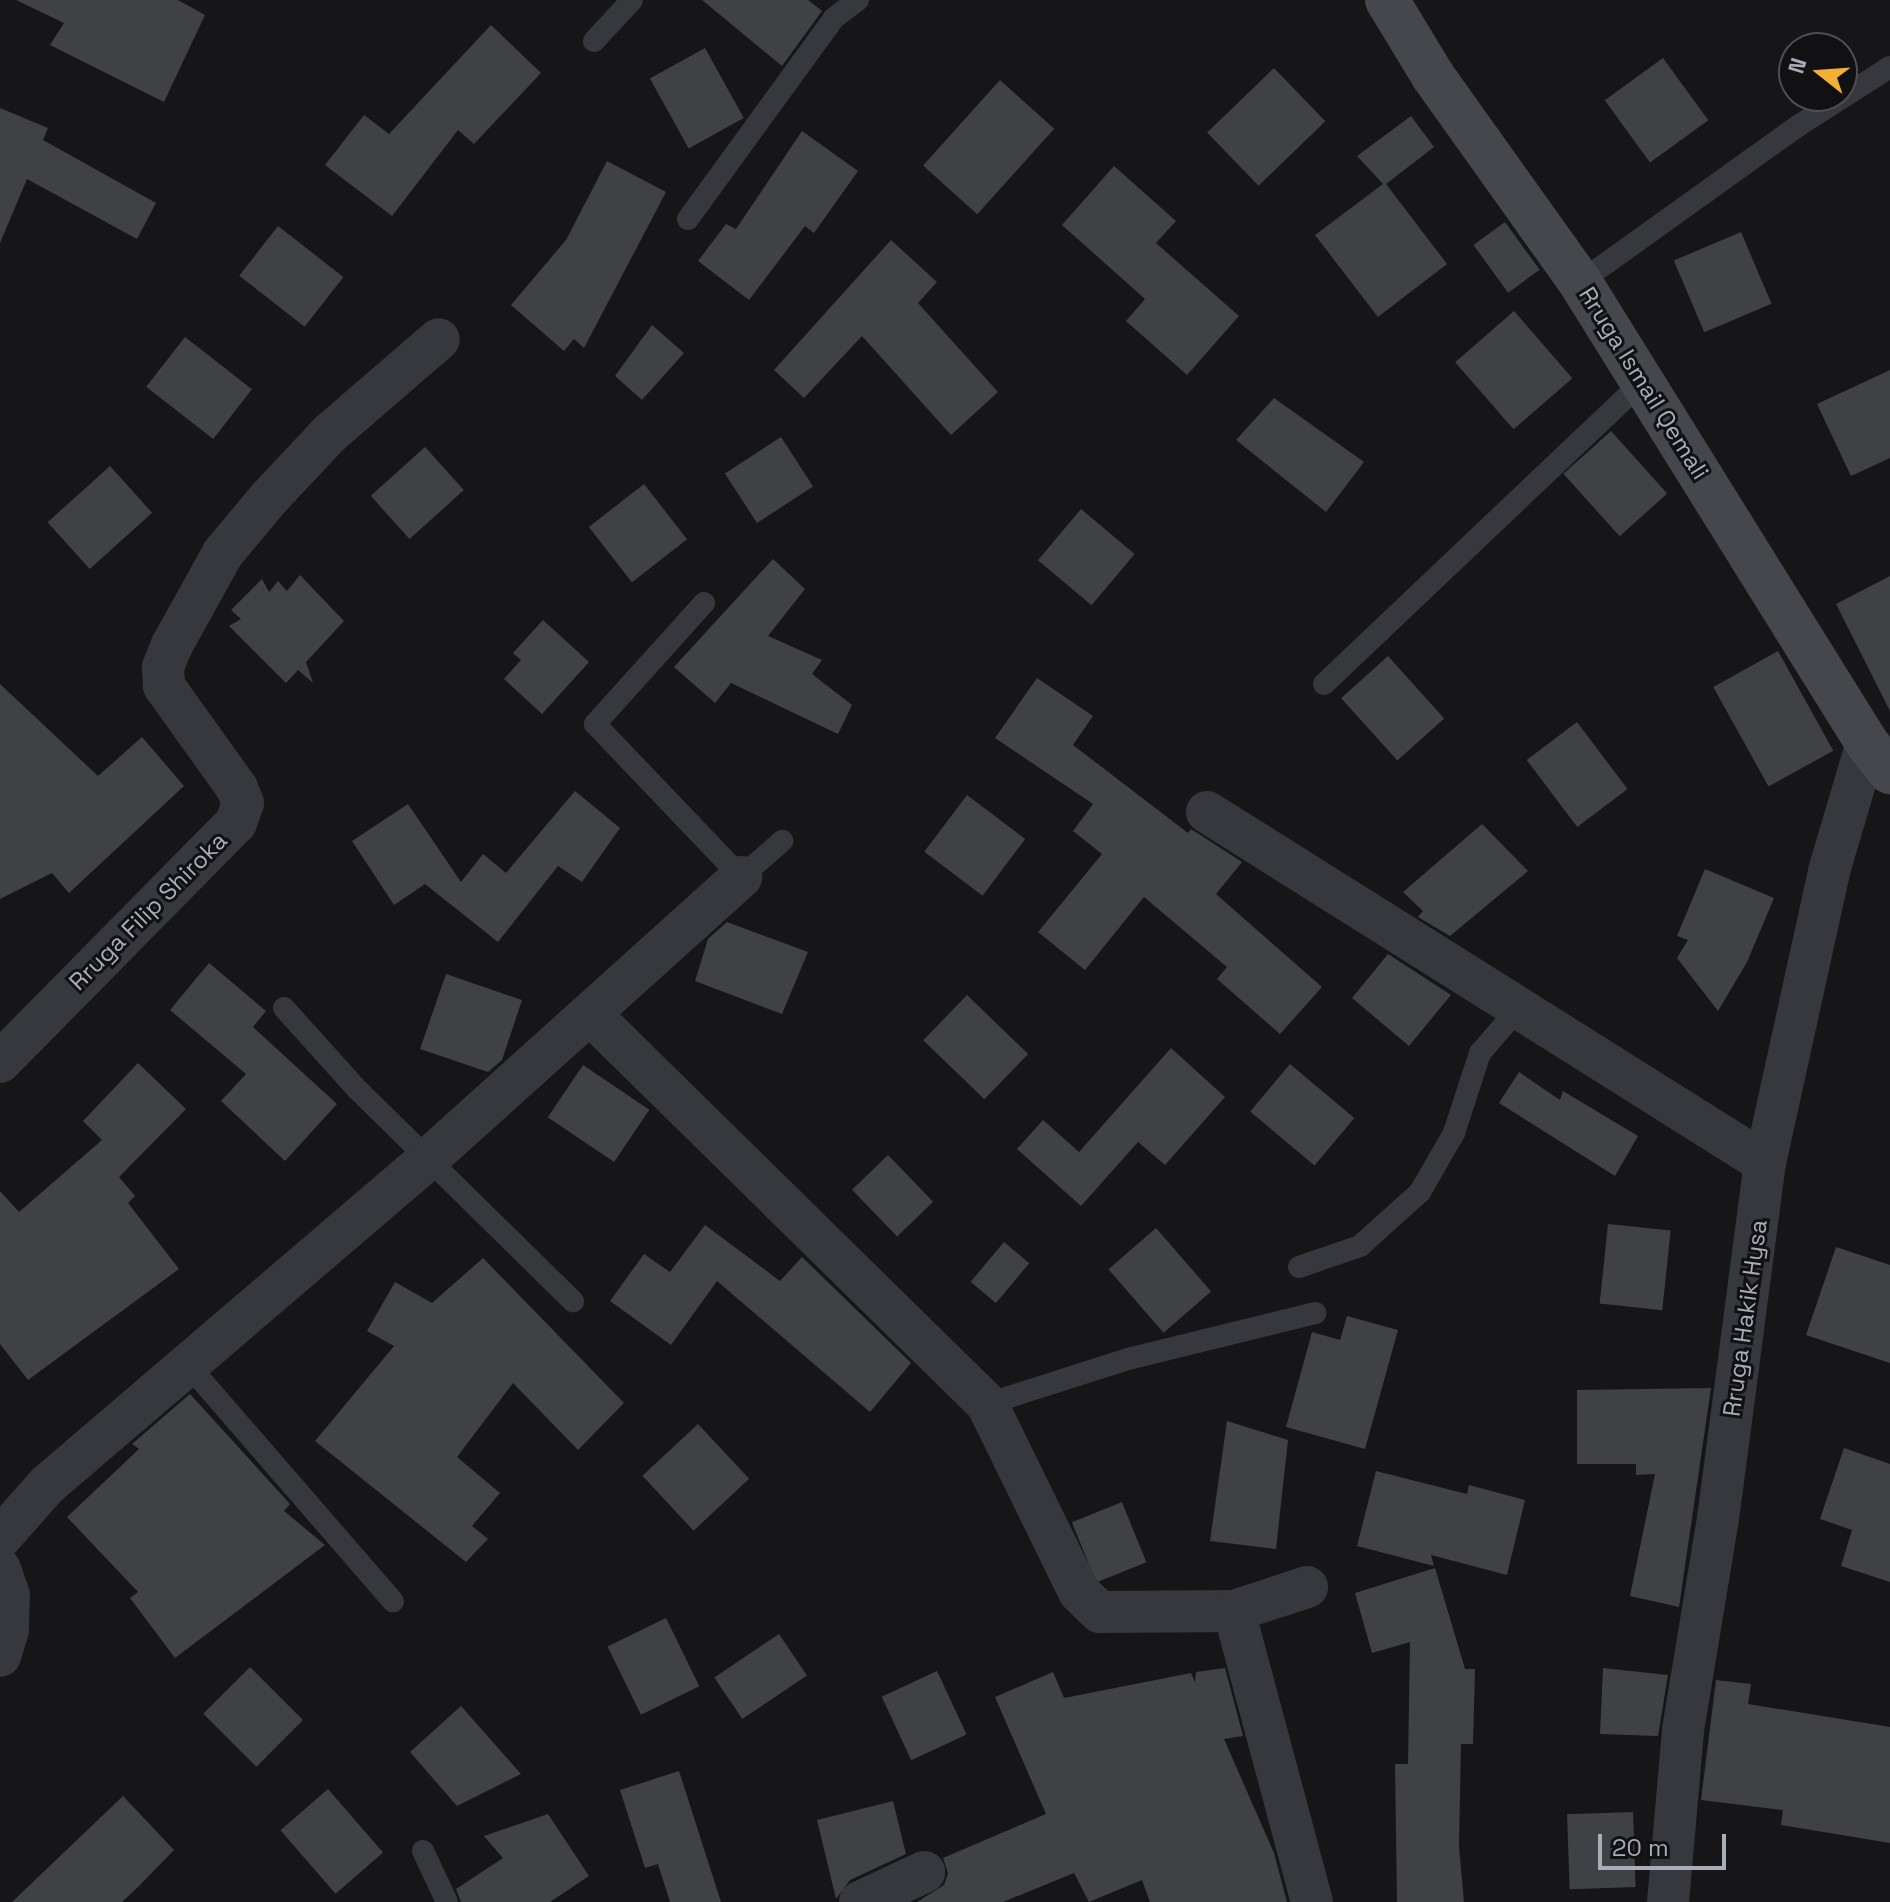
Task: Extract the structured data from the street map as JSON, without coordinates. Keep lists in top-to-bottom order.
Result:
{
  "streets": {
    "street": ["Rruga Ismail Qemali", "Rruga Filip Shiroka", "Rruga Hakik Hysa"]
  },
  "crossings": [
    ["Rruga Ismail Qemali", "Rruga Hakik Hysa"]
  ],
  "scale_bar": "20 m",
  "north": "left"
}
